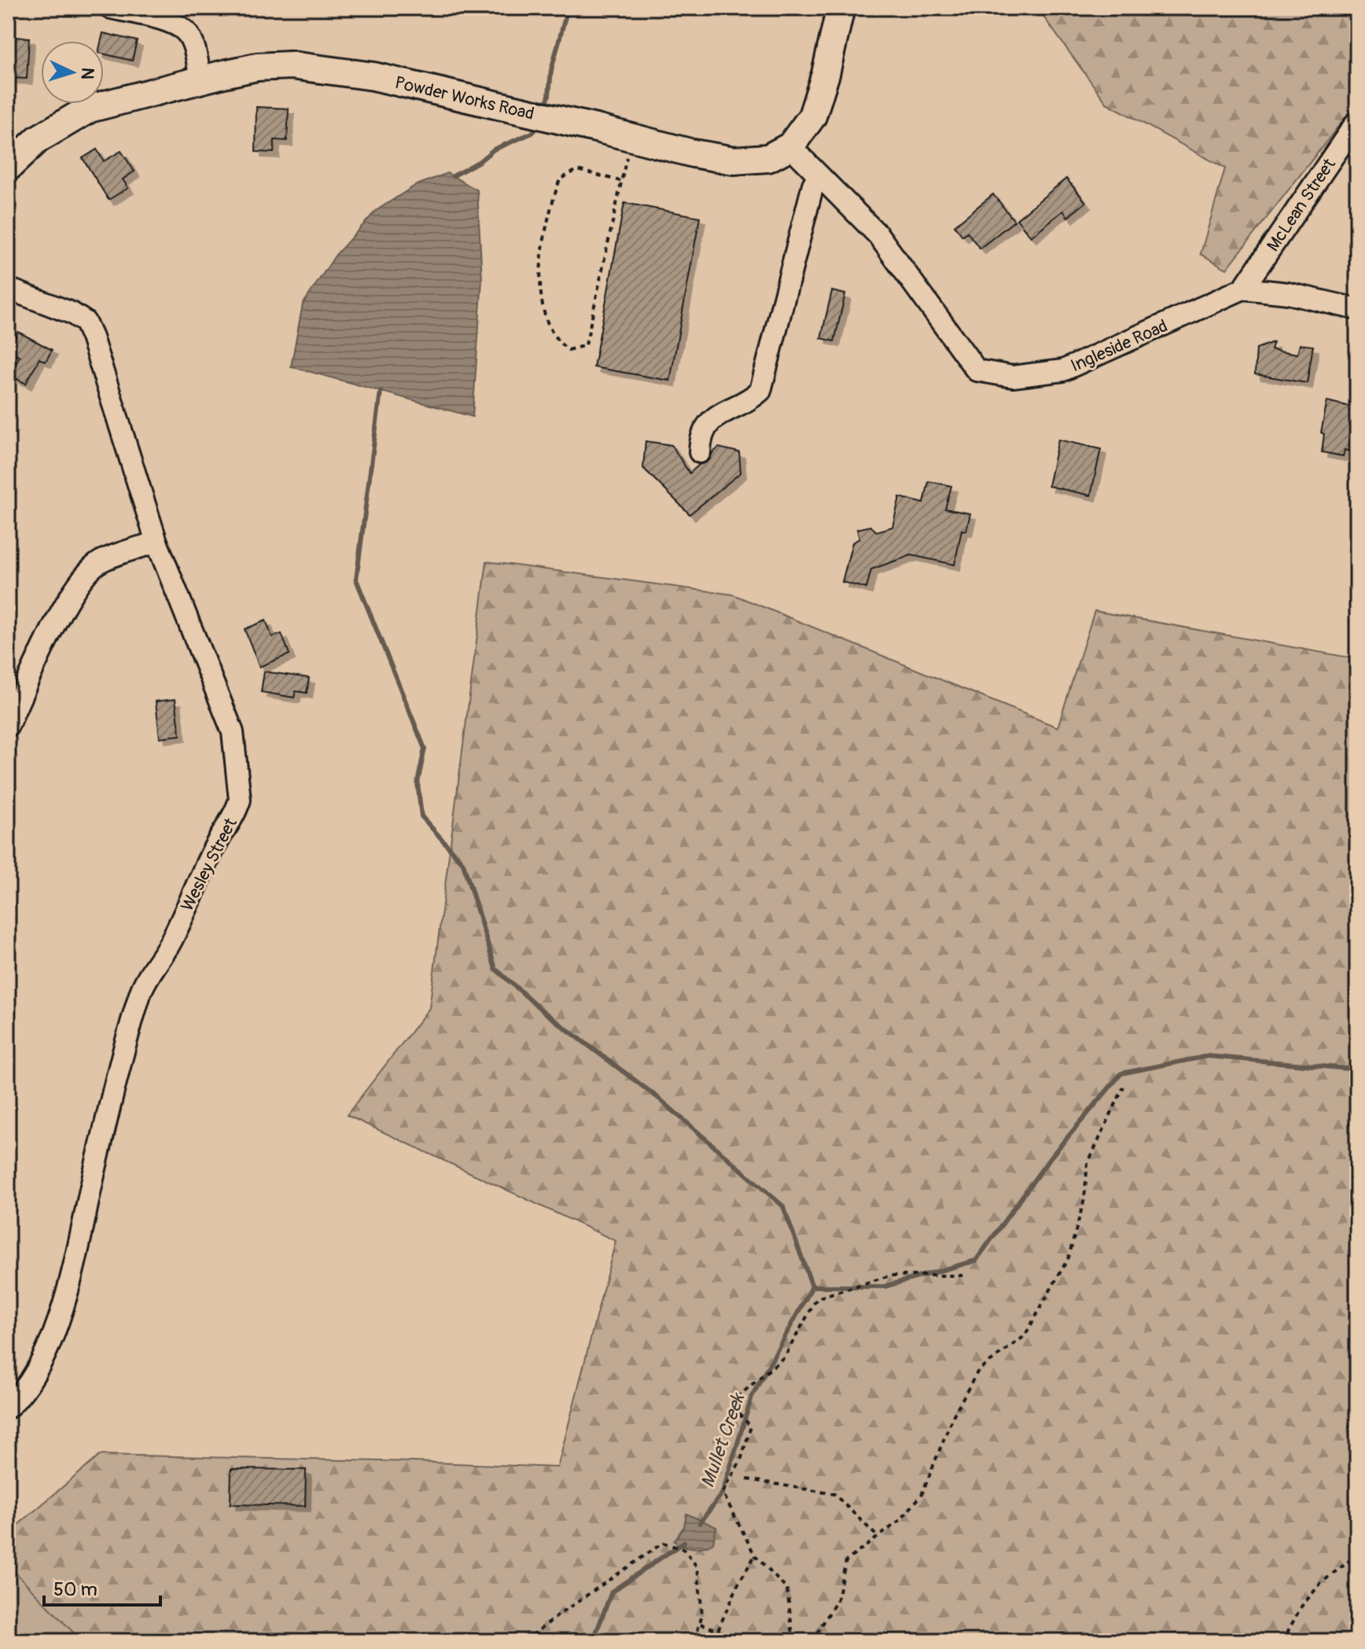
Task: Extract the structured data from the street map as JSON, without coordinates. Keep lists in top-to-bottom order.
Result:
{
  "streets": {
    "main road": ["Powder Works Road"],
    "street": ["McLean Street", "Ingleside Road", "Wesley Street"]
  },
  "crossings": [
    ["Powder Works Road", "Ingleside Road"],
    ["McLean Street", "Ingleside Road"]
  ],
  "water": ["Mullet Creek"],
  "scale_bar": "50 m",
  "north": "right"
}
